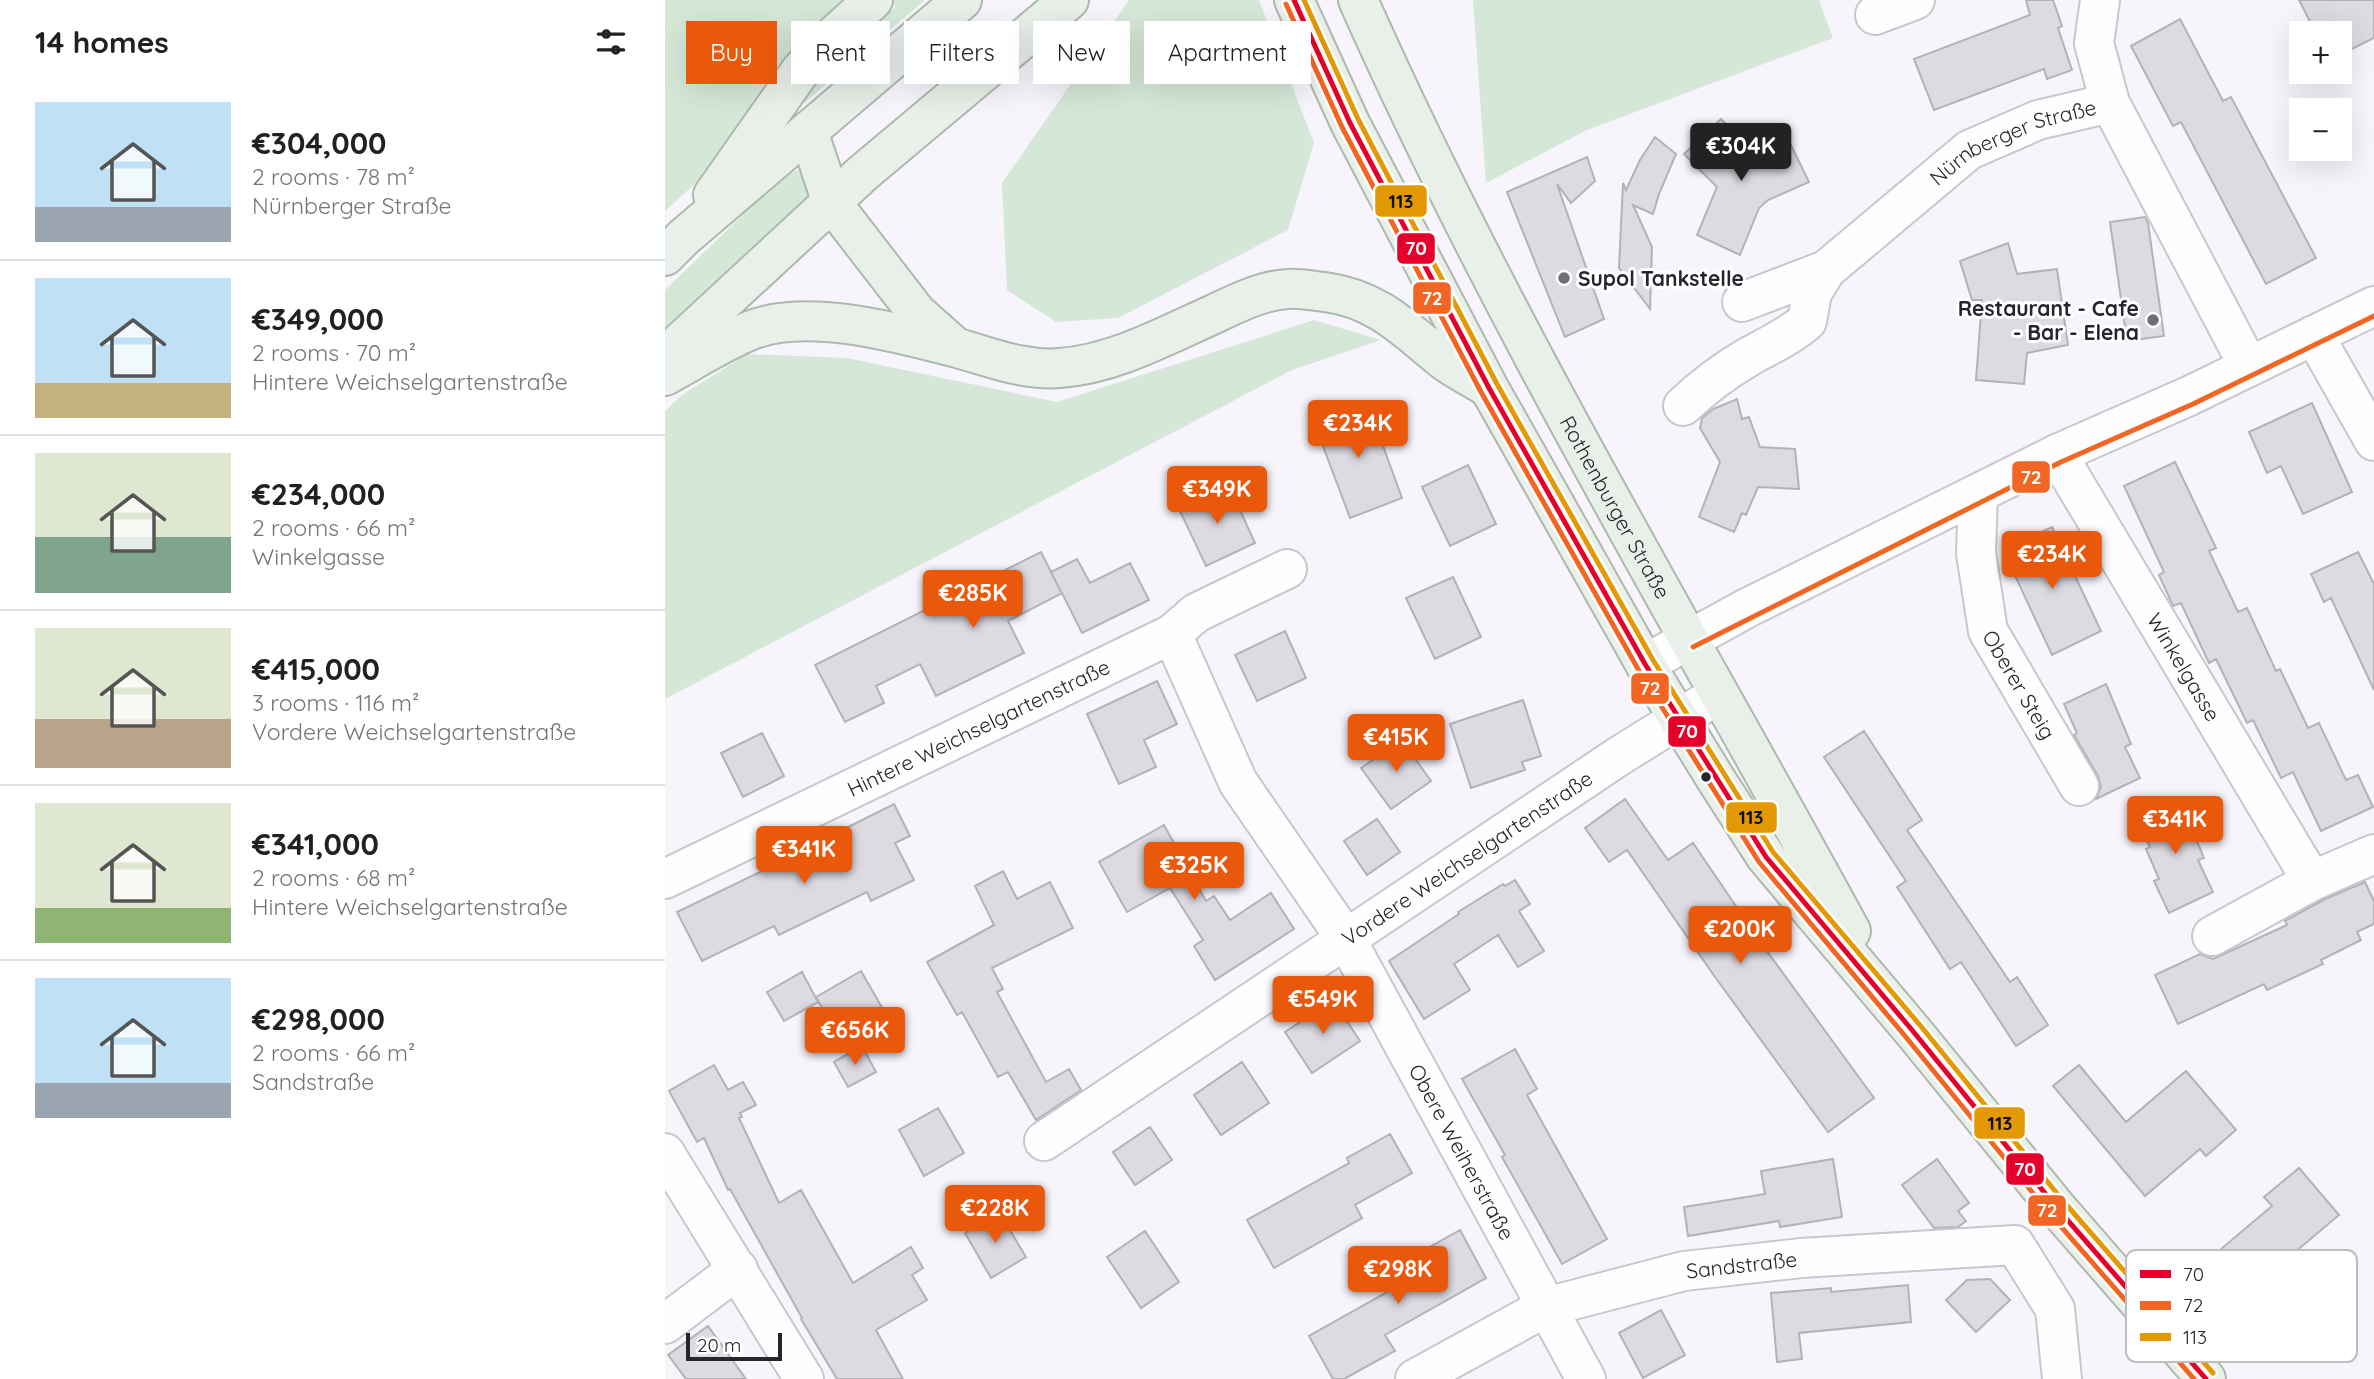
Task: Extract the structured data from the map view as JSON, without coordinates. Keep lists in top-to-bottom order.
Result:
{
  "streets": {
    "main road": ["Rothenburger Straße"],
    "street": [
      "Nürnberger Straße",
      "Winkelgasse",
      "Oberer Steig",
      "Hintere Weichselgartenstraße",
      "Vordere Weichselgartenstraße",
      "Obere Weiherstraße",
      "Sandstraße"
    ]
  },
  "crossings": [
    ["Rothenburger Straße", "Vordere Weichselgartenstraße"],
    ["Hintere Weichselgartenstraße", "Obere Weiherstraße"],
    ["Vordere Weichselgartenstraße", "Obere Weiherstraße"],
    ["Obere Weiherstraße", "Sandstraße"]
  ],
  "places": ["Supol Tankstelle", "Restaurant - Cafe - Bar - Elena"],
  "lines": ["transit line 70", "transit line 113", "transit line 72"],
  "legend": ["70", "72", "113"],
  "scale_bar": "20 m",
  "page": {
    "heading": "14 homes",
    "map_buttons": ["+", "−"],
    "chip": [
      "Buy",
      "Rent",
      "Filters",
      "New",
      "Apartment"
    ],
    "list": [
      {
        "name": "€304,000",
        "note": "2 rooms · 78 m² · Nürnberger Straße"
      },
      {
        "name": "€349,000",
        "note": "2 rooms · 70 m² · Hintere Weichselgartenstraße"
      },
      {
        "name": "€234,000",
        "note": "2 rooms · 66 m² · Winkelgasse"
      },
      {
        "name": "€415,000",
        "note": "3 rooms · 116 m² · Vordere Weichselgartenstraße"
      },
      {
        "name": "€341,000",
        "note": "2 rooms · 68 m² · Hintere Weichselgartenstraße"
      },
      {
        "name": "€298,000",
        "note": "2 rooms · 66 m² · Sandstraße"
      }
    ],
    "price": [
      "€304K",
      "€234K",
      "€349K",
      "€234K",
      "€285K",
      "€415K",
      "€341K",
      "€341K",
      "€325K",
      "€200K",
      "€549K",
      "€656K",
      "€228K",
      "€298K"
    ],
    "scale": "20 m"
  }
}
